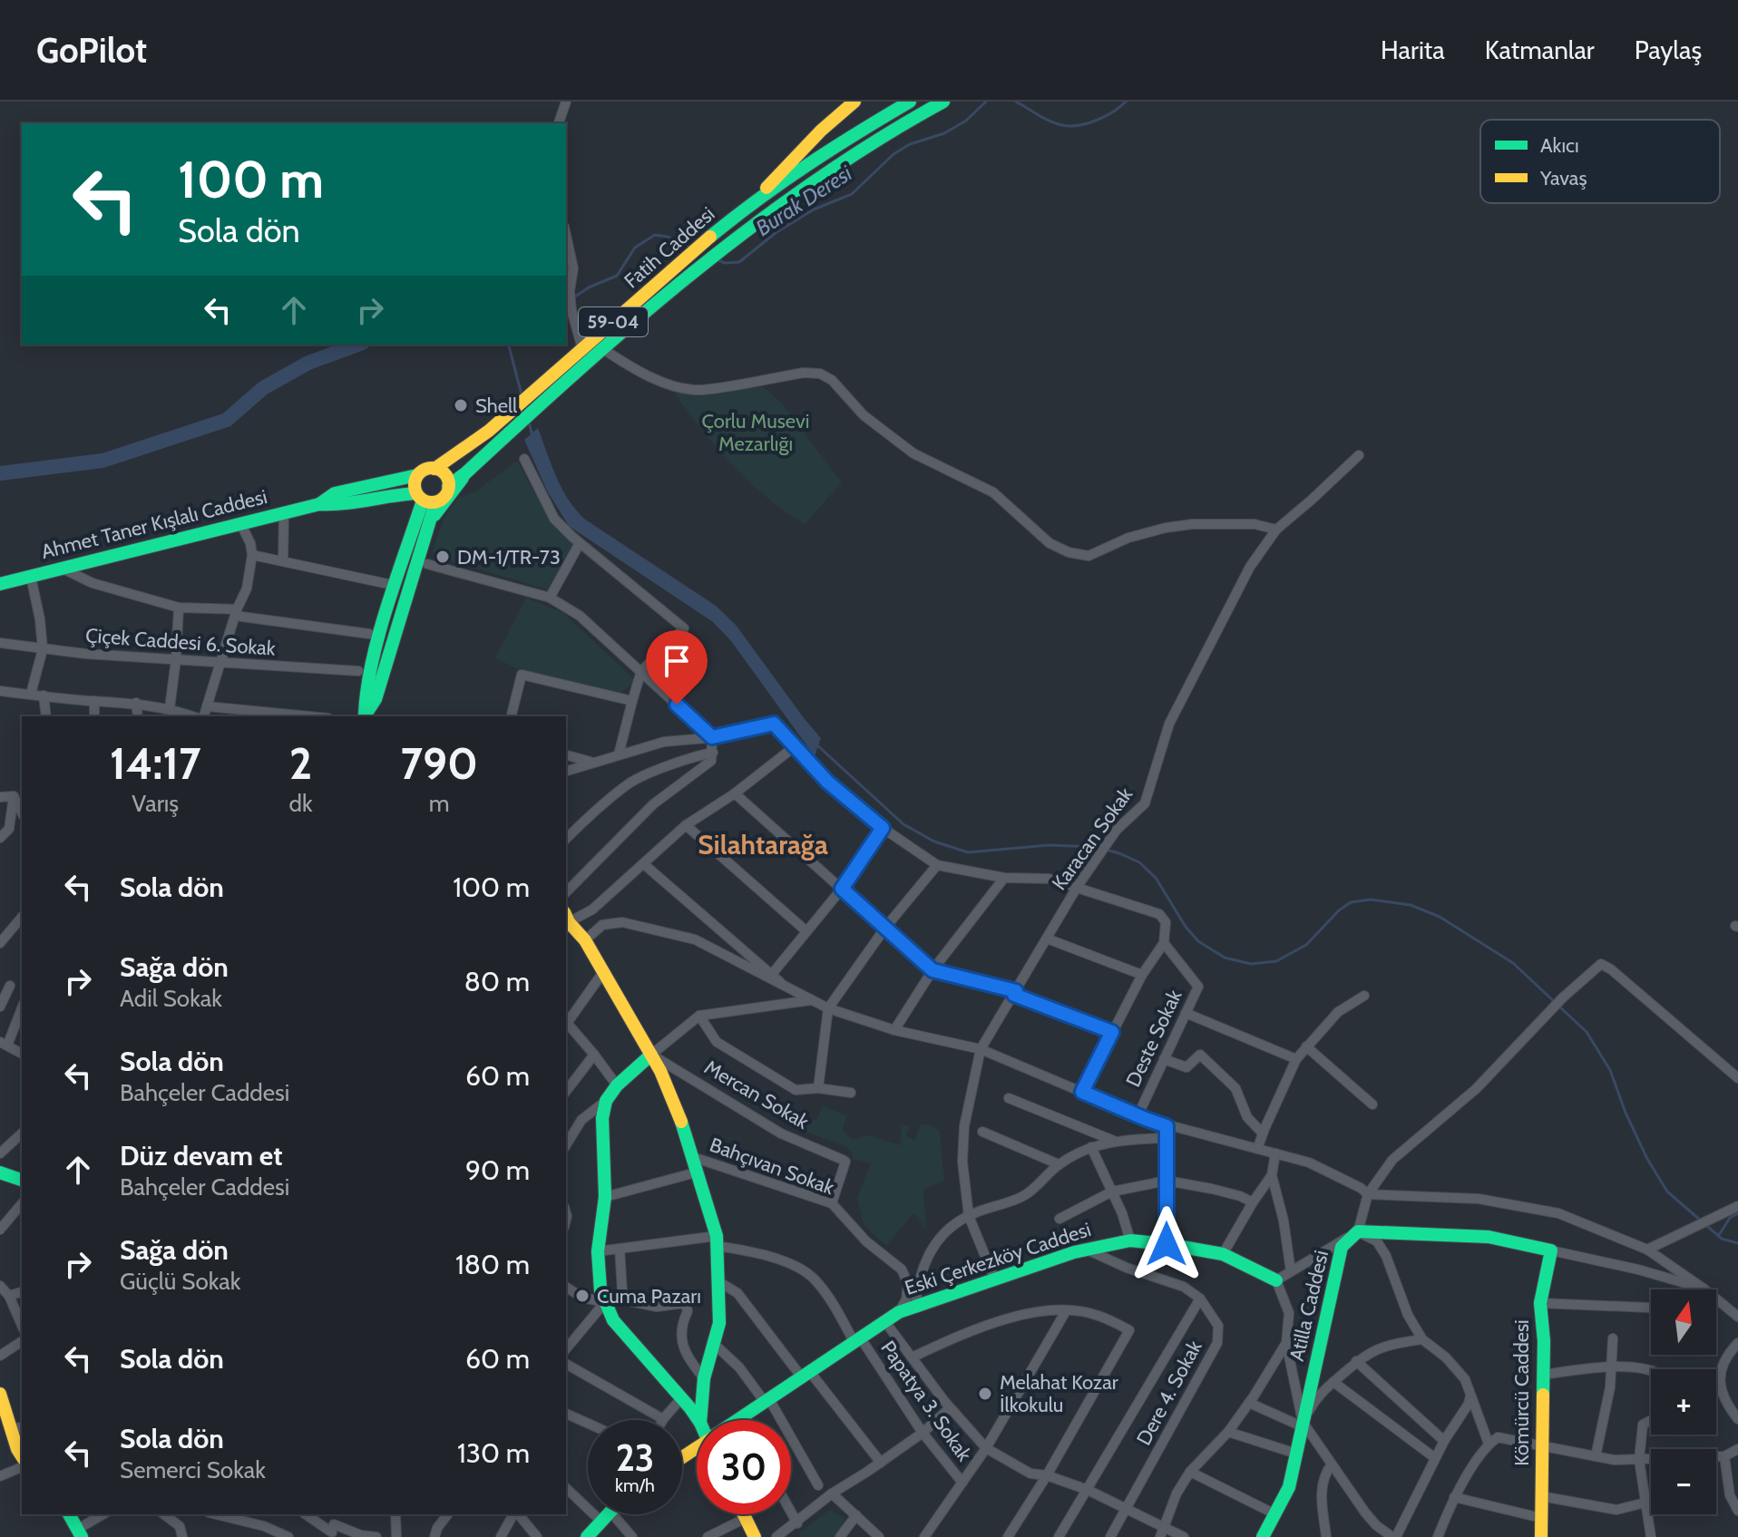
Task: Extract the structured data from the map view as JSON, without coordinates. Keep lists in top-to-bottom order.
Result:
{
  "streets": {
    "main road": [
      "Fatih Caddesi",
      "59-04",
      "Ahmet Taner Kışlalı Caddesi",
      "Eski Çerkezköy Caddesi",
      "Atilla Caddesi",
      "Kömürcü Caddesi"
    ],
    "street": [
      "Çiçek Caddesi 6. Sokak",
      "Karacan Sokak",
      "Deste Sokak",
      "Mercan Sokak",
      "Bahçıvan Sokak",
      "Dere 4. Sokak",
      "Papatya 3. Sokak"
    ]
  },
  "crossings": [
    ["Karacan Sokak", "Eski Çerkezköy Caddesi"],
    ["Mercan Sokak", "Bahçıvan Sokak"],
    ["Bahçıvan Sokak", "Eski Çerkezköy Caddesi"],
    ["Eski Çerkezköy Caddesi", "Papatya 3. Sokak"]
  ],
  "districts": ["Silahtarağa"],
  "water": ["Burak Deresi"],
  "parks": ["Çorlu Musevi Mezarlığı"],
  "places": [
    "Shell",
    "DM-1/TR-73",
    "Cuma Pazarı",
    "Melahat Kozar İlkokulu"
  ],
  "legend": ["Akıcı", "Yavaş"],
  "north": "top",
  "page": {
    "header": "GoPilot",
    "nav": ["Harita", "Katmanlar", "Paylaş"],
    "turn": ["100 m", "Sola dön"],
    "eta": [
      "14:17",
      "Varış",
      "2",
      "dk",
      "790",
      "m"
    ],
    "list": [
      {
        "name": "Sola dön",
        "value": "100 m"
      },
      {
        "name": "Sağa dön",
        "note": "Adil Sokak",
        "value": "80 m"
      },
      {
        "name": "Sola dön",
        "note": "Bahçeler Caddesi",
        "value": "60 m"
      },
      {
        "name": "Düz devam et",
        "note": "Bahçeler Caddesi",
        "value": "90 m"
      },
      {
        "name": "Sağa dön",
        "note": "Güçlü Sokak",
        "value": "180 m"
      },
      {
        "name": "Sola dön",
        "value": "60 m"
      },
      {
        "name": "Sola dön",
        "note": "Semerci Sokak",
        "value": "130 m"
      }
    ],
    "map_buttons": ["+", "−"],
    "speed": "23 km/h",
    "limit": "30"
  }
}
